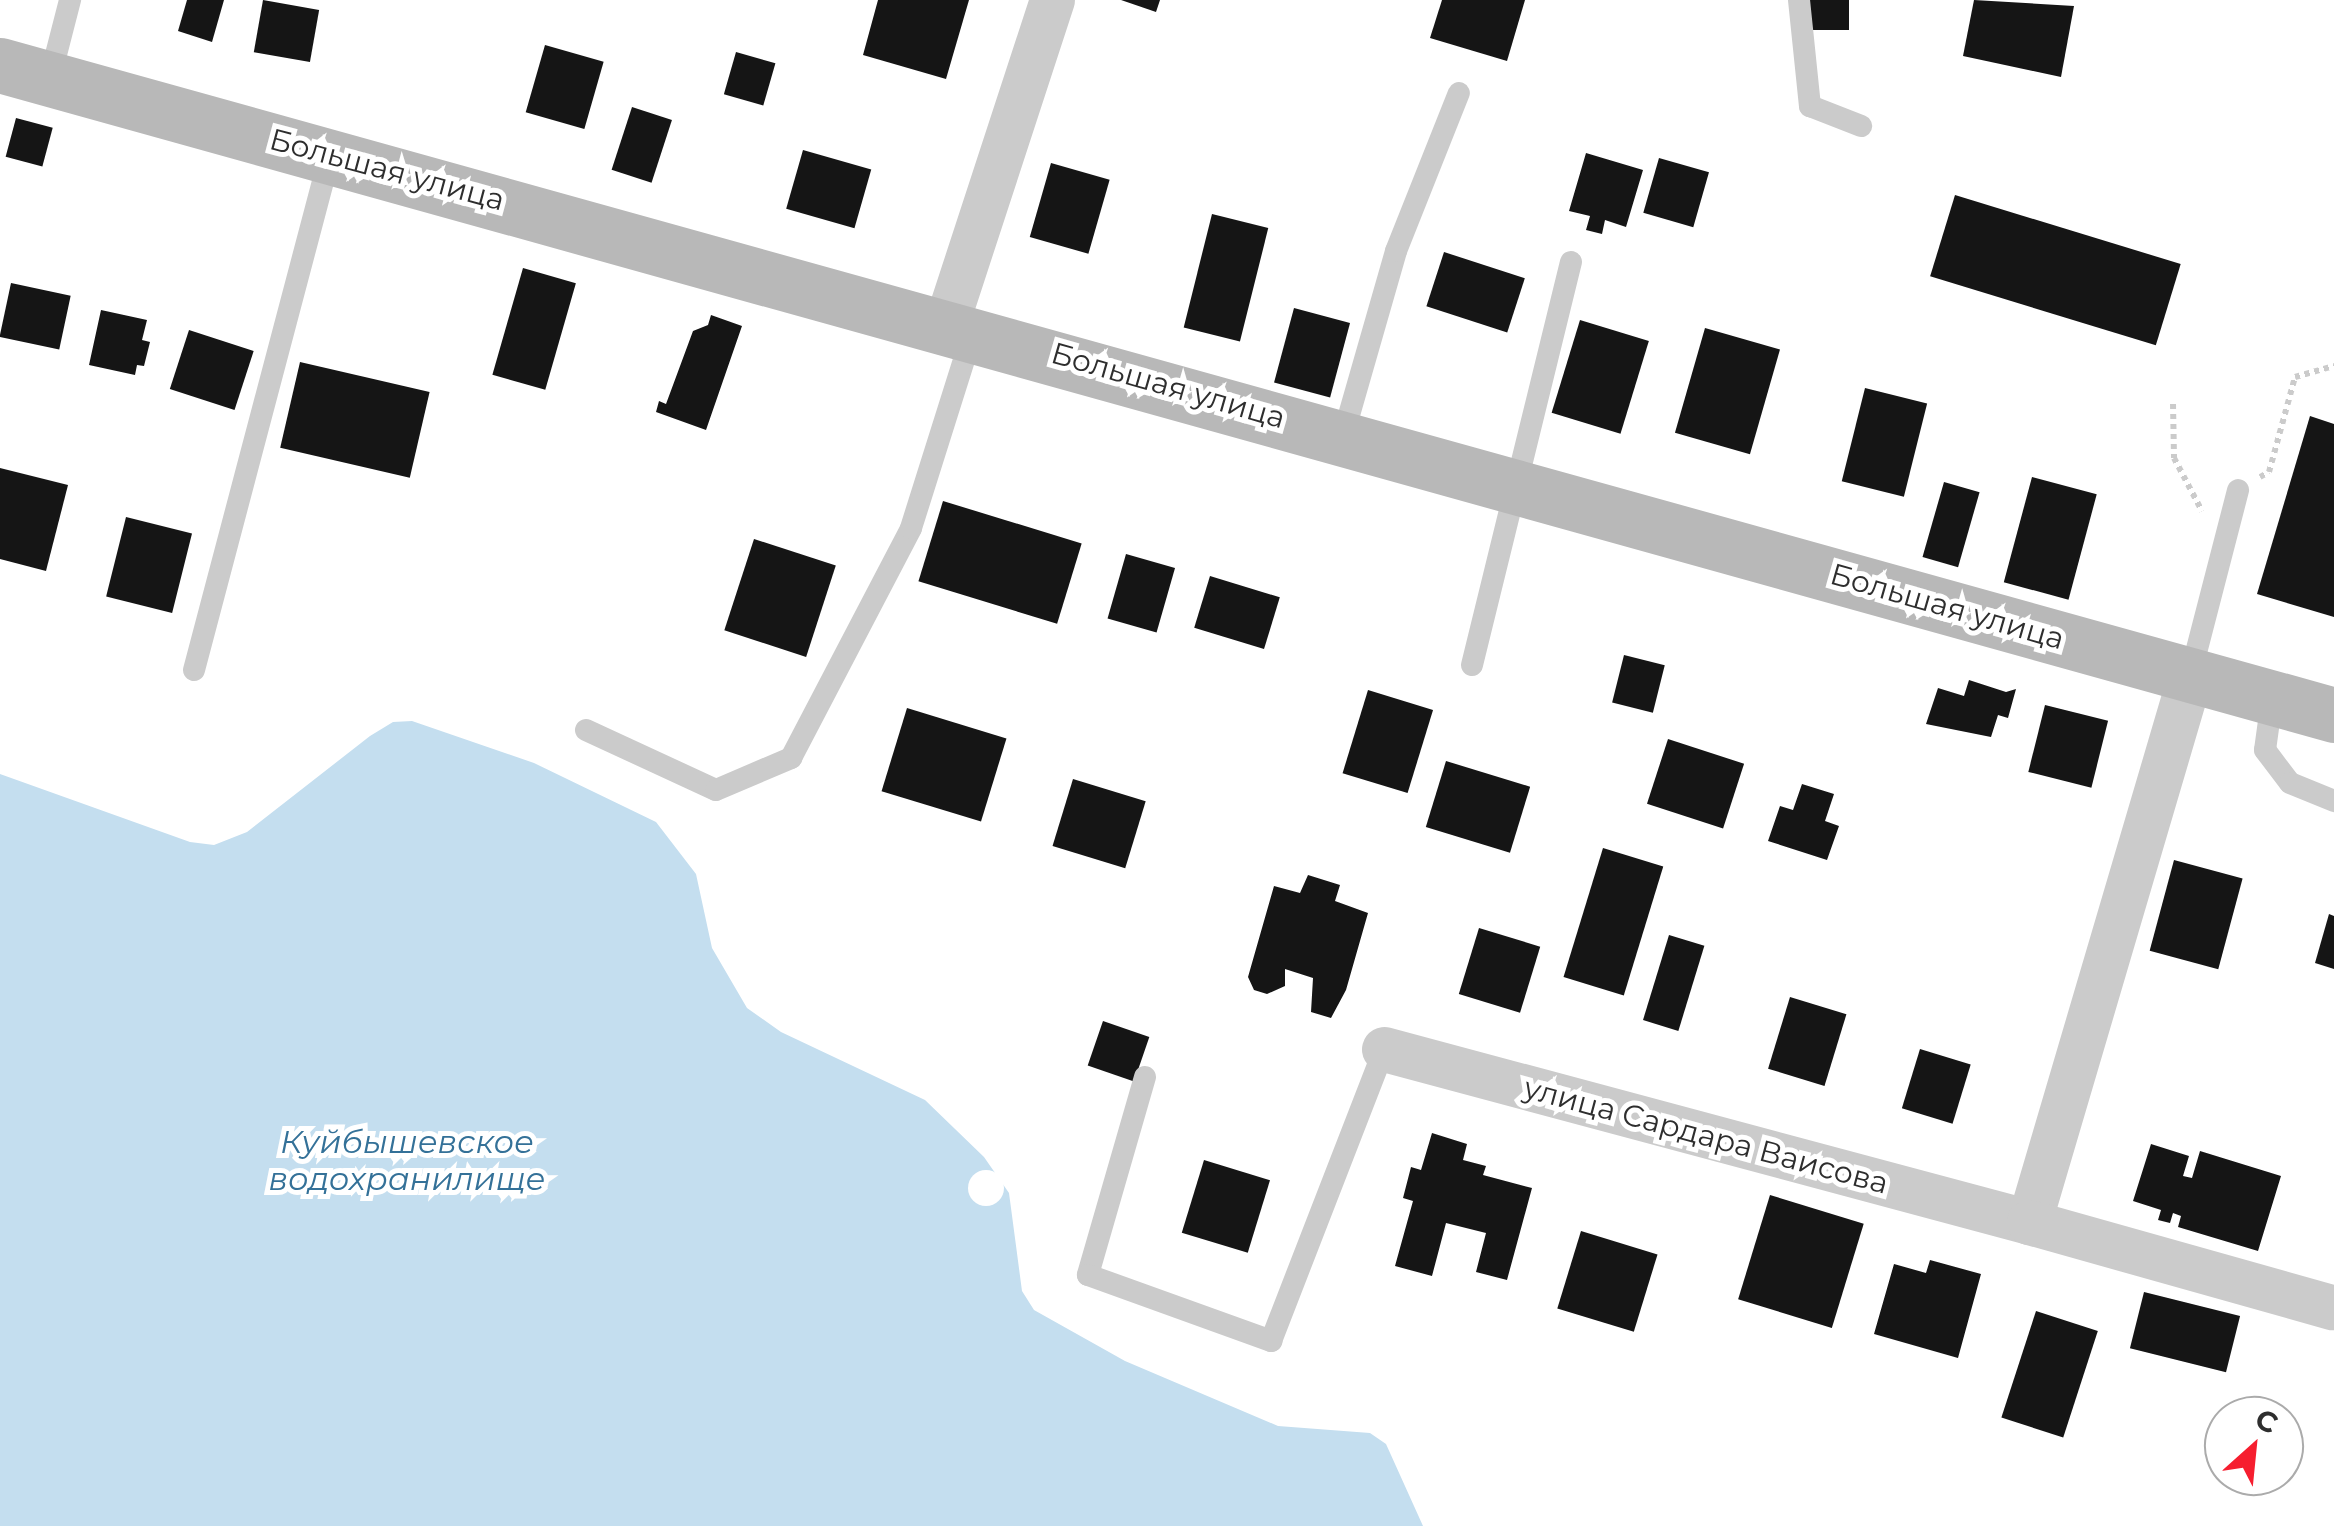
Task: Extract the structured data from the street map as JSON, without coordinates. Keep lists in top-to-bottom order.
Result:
{
  "streets": {
    "street": ["Большая улица", "улица Сардара Ваисова"]
  },
  "water": ["Куйбышевское водохранилище"],
  "north": "top right"
}
